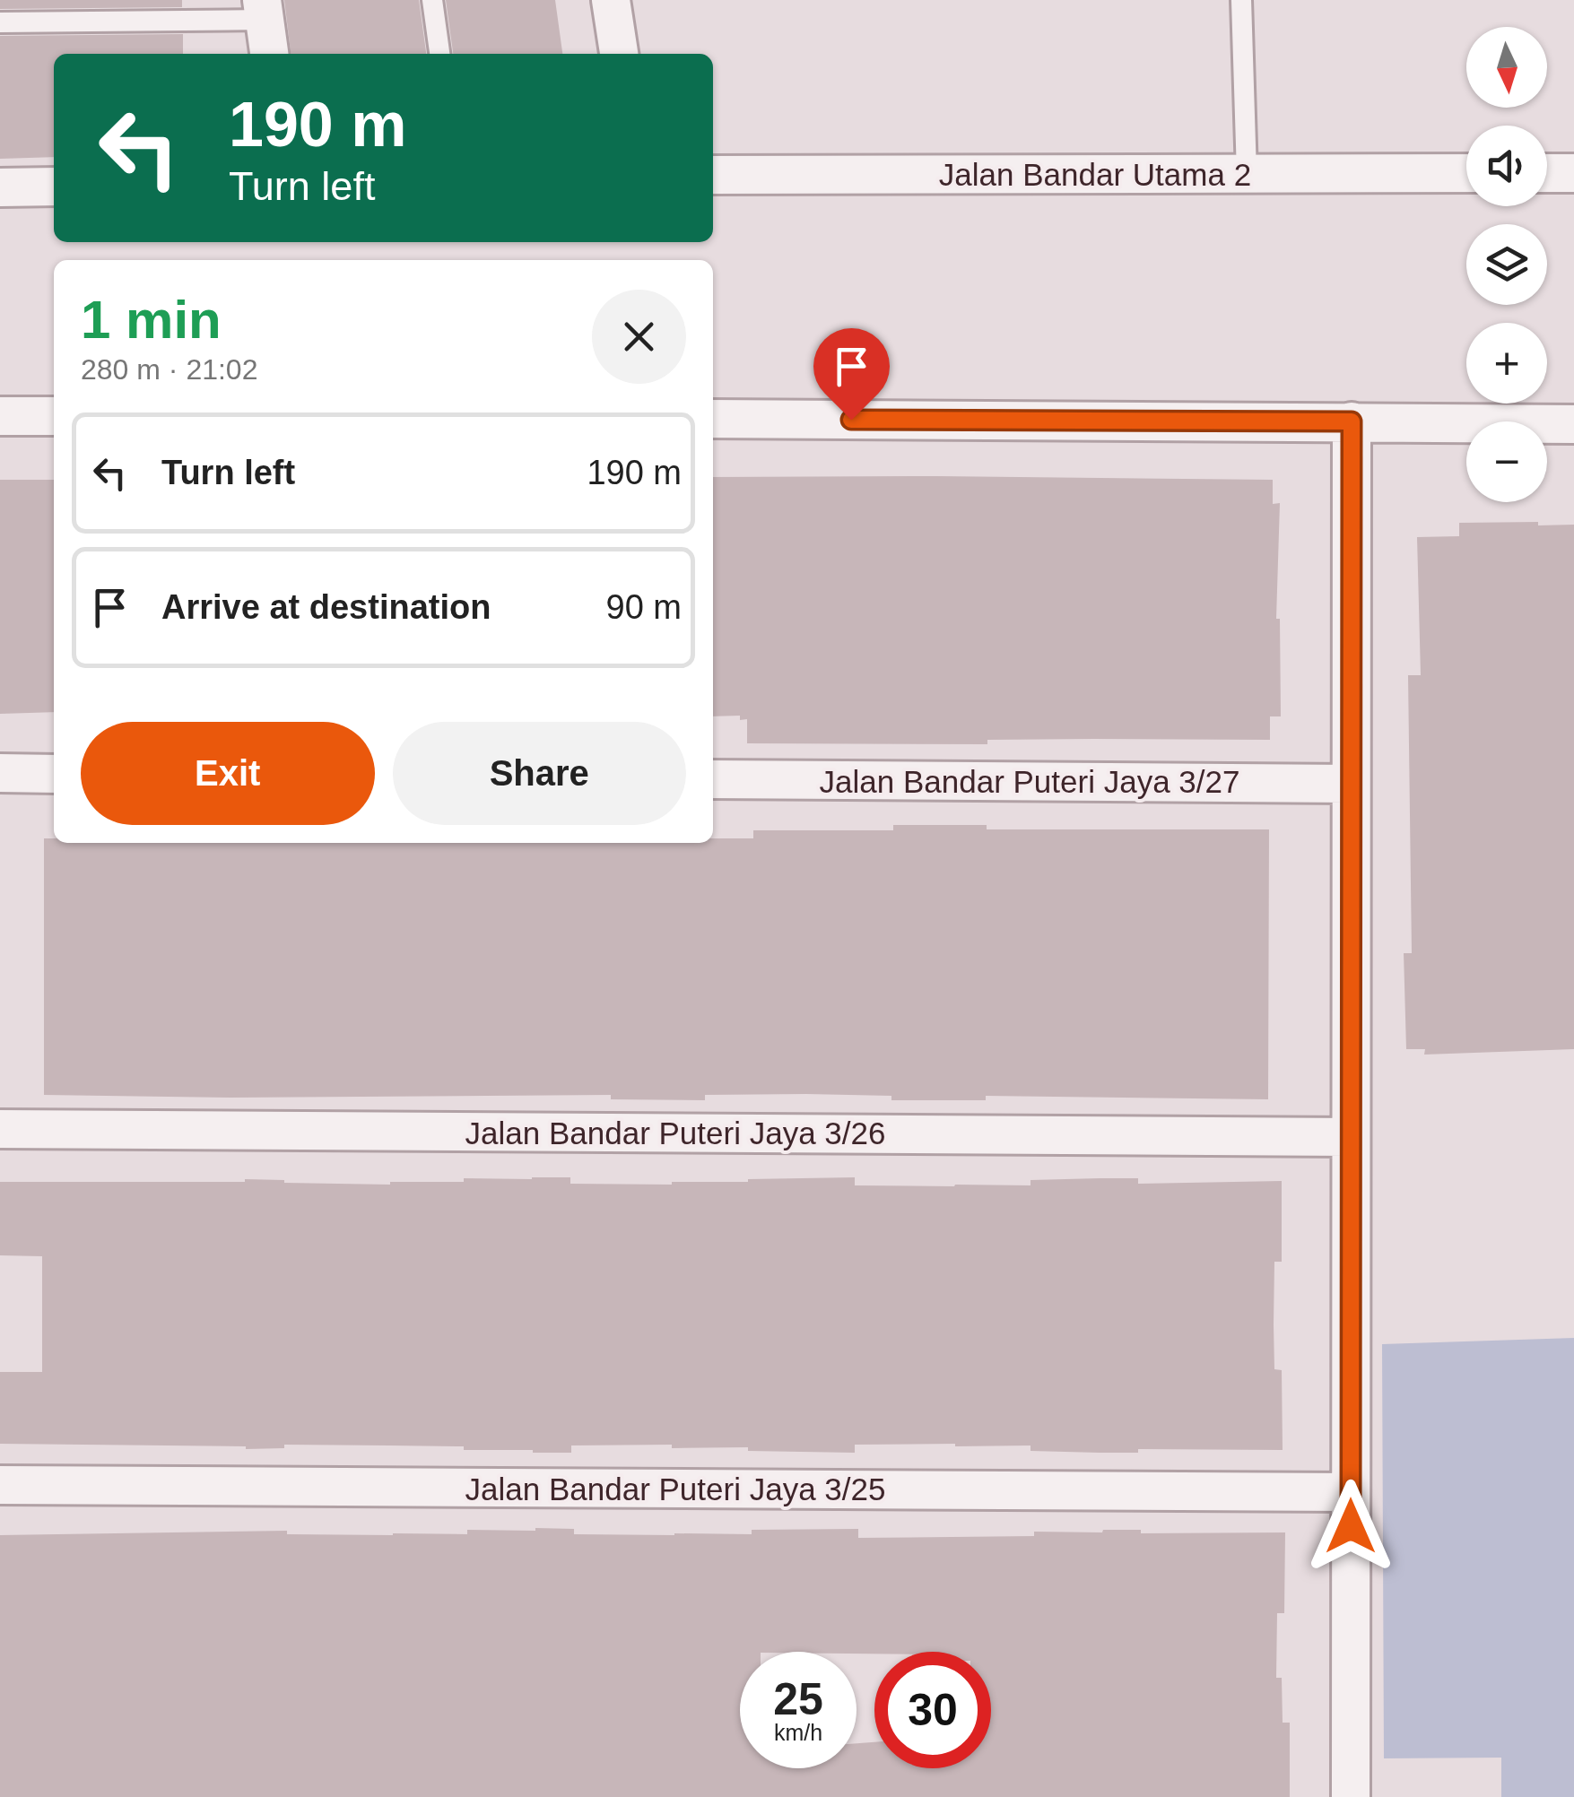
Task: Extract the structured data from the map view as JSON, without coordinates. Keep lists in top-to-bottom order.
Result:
{
  "streets": {
    "street": [
      "Jalan Bandar Utama 2",
      "Jalan Bandar Puteri Jaya 3/27",
      "Jalan Bandar Puteri Jaya 3/26",
      "Jalan Bandar Puteri Jaya 3/25"
    ]
  },
  "north": "bottom",
  "page": {
    "map_buttons": ["+", "−"],
    "turn": ["190 m", "Turn left"],
    "heading": ["1 min", "280 m · 21:02"],
    "list": [
      {
        "name": "Turn left",
        "value": "190 m"
      },
      {
        "name": "Arrive at destination",
        "value": "90 m"
      }
    ],
    "buttons": ["Exit", "Share"],
    "speed": "25 km/h",
    "limit": "30"
  }
}
